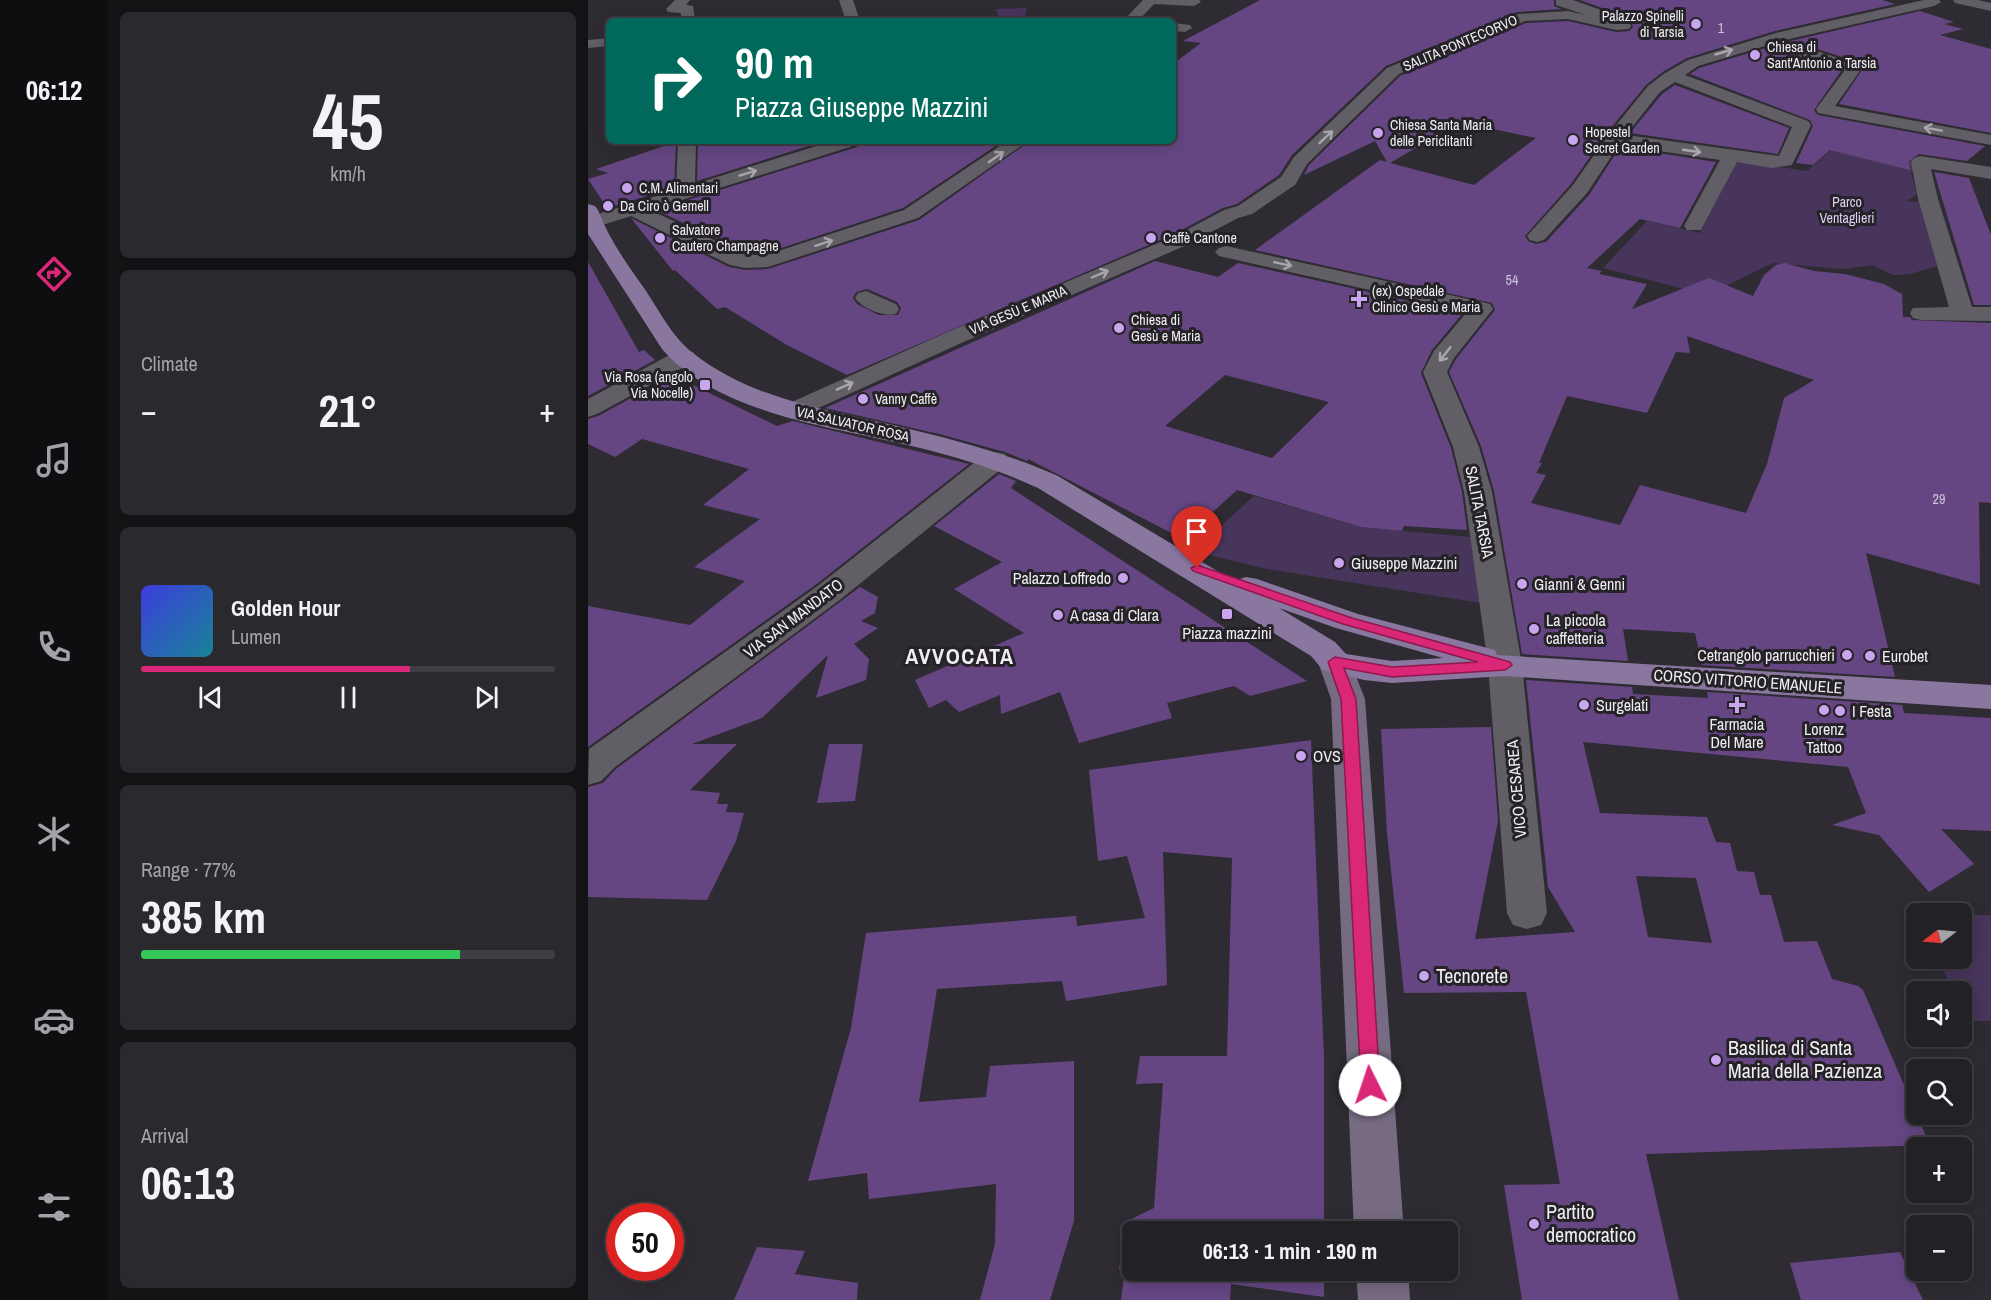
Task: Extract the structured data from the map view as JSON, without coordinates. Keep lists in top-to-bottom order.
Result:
{
  "streets": {
    "main road": ["VIA SALVATOR ROSA", "CORSO VITTORIO EMANUELE"],
    "street": [
      "SALITA PONTECORVO",
      "VIA GESÙ E MARIA",
      "SALITA TARSIA",
      "VIA SAN MANDATO",
      "VICO CESAREA"
    ]
  },
  "crossings": [
    ["SALITA PONTECORVO", "VIA GESÙ E MARIA"],
    ["VIA GESÙ E MARIA", "VIA SALVATOR ROSA"],
    ["VIA SALVATOR ROSA", "VIA SAN MANDATO"],
    ["SALITA TARSIA", "CORSO VITTORIO EMANUELE"],
    ["SALITA TARSIA", "VICO CESAREA"],
    ["CORSO VITTORIO EMANUELE", "VICO CESAREA"]
  ],
  "districts": ["AVVOCATA"],
  "parks": ["Parco Ventaglieri"],
  "places": {
    "other": [
      "Palazzo Spinelli di Tarsia",
      "Chiesa di Sant'Antonio a Tarsia",
      "Chiesa Santa Maria delle Periclitanti",
      "Hopestel Secret Garden",
      "C.M. Alimentari",
      "Da Ciro ò Gemell",
      "Salvatore Cautero Champagne",
      "Caffè Cantone",
      "Chiesa di Gesù e Maria",
      "Vanny Caffè",
      "Giuseppe Mazzini",
      "Palazzo Loffredo",
      "Gianni & Genni",
      "A casa di Clara",
      "La piccola caffetteria",
      "Cetrangolo parrucchieri",
      "Eurobet",
      "Surgelati",
      "Lorenz Tattoo",
      "I Festa",
      "OVS",
      "Tecnorete",
      "Basilica di Santa Maria della Pazienza",
      "Partito democratico"
    ],
    "health": ["(ex) Ospedale Clinico Gesù e Maria", "Farmacia Del Mare"],
    "transit": ["Via Rosa (angolo Via Nocelle)", "Piazza mazzini"]
  },
  "house_numbers": ["1", "54", "29"],
  "north": "left",
  "page": {
    "tabs": "06:12",
    "tile": [
      ["45", "km/h"],
      "Climate",
      ["Range · 77%", "385 km"],
      ["Arrival", "06:13"]
    ],
    "turn": ["90 m", "Piazza Giuseppe Mazzini"],
    "heat": ["−", "21°", "+"],
    "song": ["Golden Hour", "Lumen"],
    "map_buttons": ["+", "−"],
    "limit": "50",
    "trip": "06:13 · 1 min · 190 m"
  }
}
